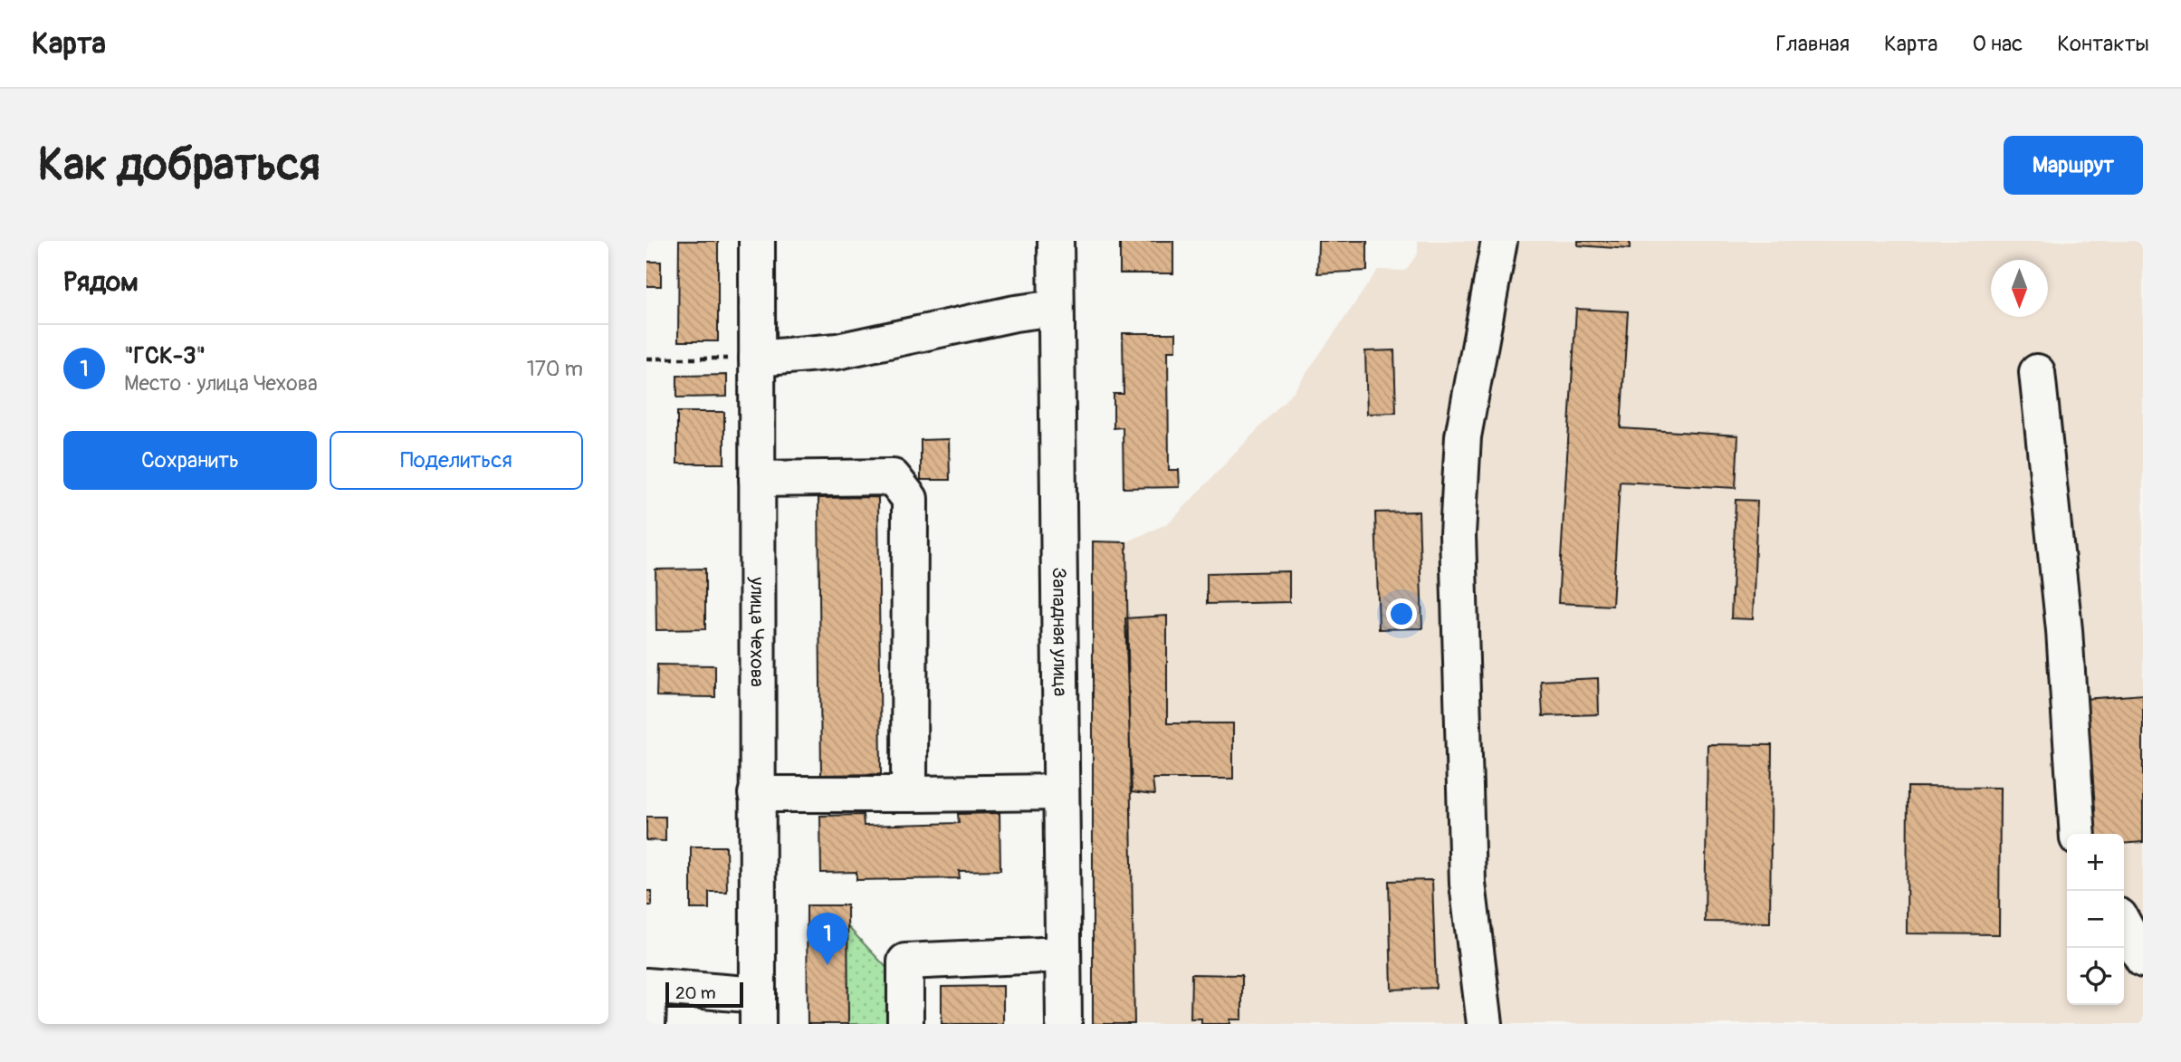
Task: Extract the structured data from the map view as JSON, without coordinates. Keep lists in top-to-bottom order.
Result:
{
  "streets": {
    "street": ["улица Чехова", "Западная улица"]
  },
  "scale_bar": "20 m",
  "north": "bottom",
  "page": {
    "header": "Карта",
    "nav": [
      "Главная",
      "Карта",
      "О нас",
      "Контакты"
    ],
    "buttons": [
      "Маршрут",
      ["Сохранить", "Поделиться"]
    ],
    "title": "Как добраться",
    "heading": "Рядом",
    "list": [
      {
        "mark": "1",
        "name": "\"ГСК-3\"",
        "note": "Место · улица Чехова",
        "value": "170 m"
      }
    ],
    "map_buttons": ["+", "−"],
    "pins": "1",
    "scale": "20 m"
  }
}
